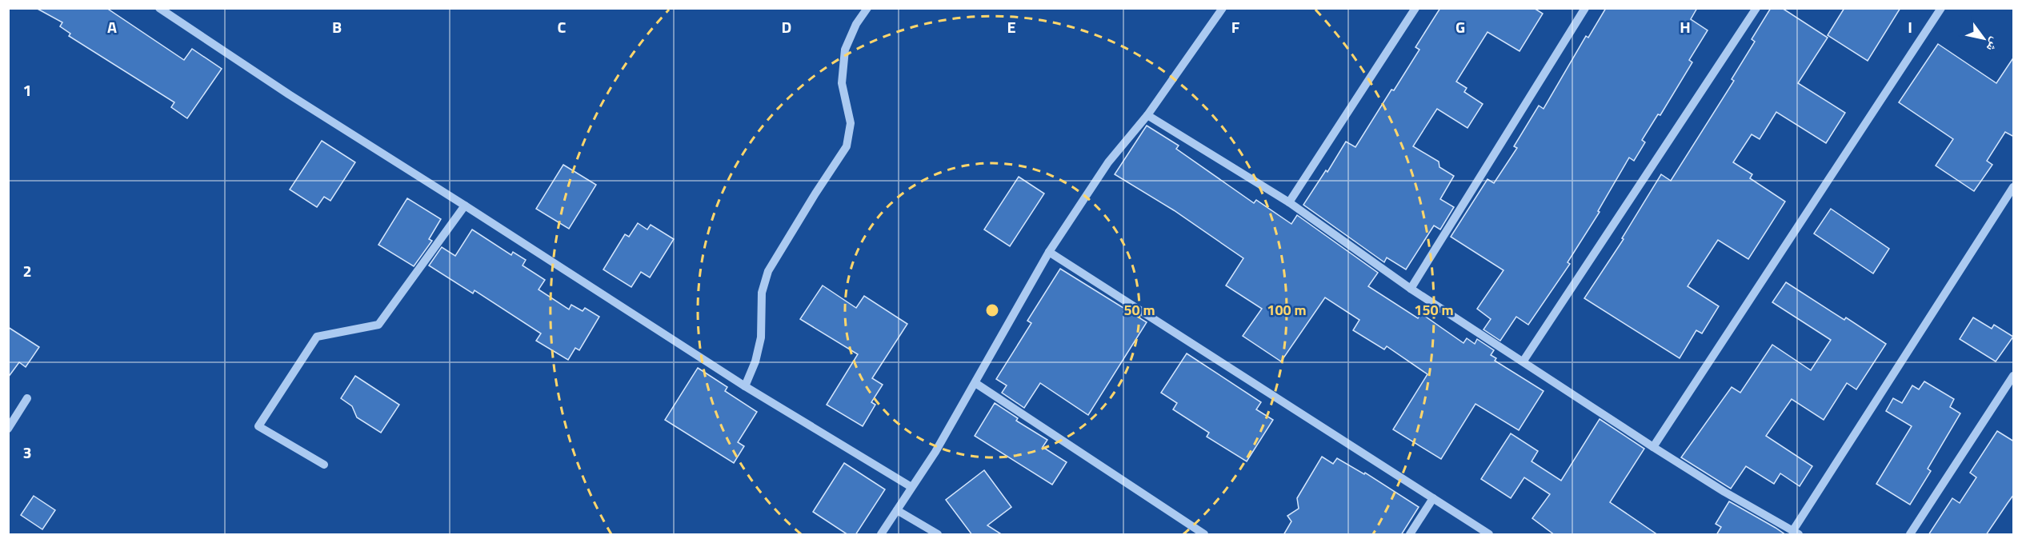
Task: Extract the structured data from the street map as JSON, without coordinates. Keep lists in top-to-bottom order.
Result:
{
  "north": "bottom right",
  "grid": {
    "columns": [
      "A",
      "B",
      "C",
      "D",
      "E",
      "F",
      "G",
      "H",
      "I"
    ],
    "rows": ["1", "2", "3"]
  },
  "rings": ["50 m", "100 m", "150 m"]
}
